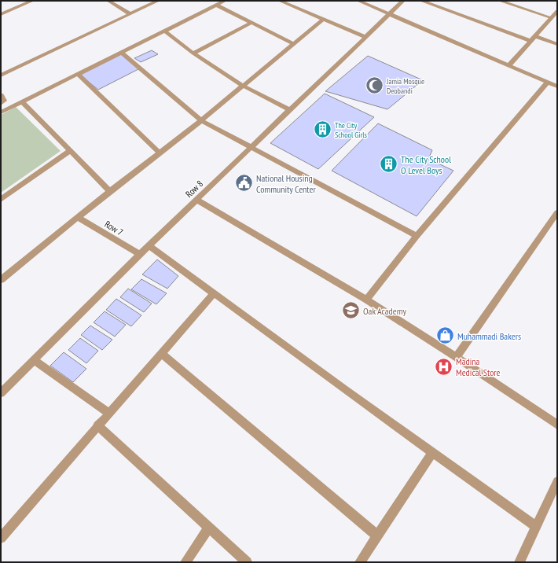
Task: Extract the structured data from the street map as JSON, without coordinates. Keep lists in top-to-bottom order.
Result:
{
  "streets": {
    "street": ["Row 8", "Row 7"]
  },
  "crossings": [
    ["Row 8", "Row 7"]
  ],
  "places": {
    "mosque": ["Jamia Mosque Deobandi"],
    "building": ["The City School Girls", "The City School O Level Boys"],
    "public building": ["National Housing Community Center"],
    "school or university": ["Oak Academy"],
    "shop": ["Muhammadi Bakers"],
    "hospital": ["Madina Medical Store"]
  }
}
